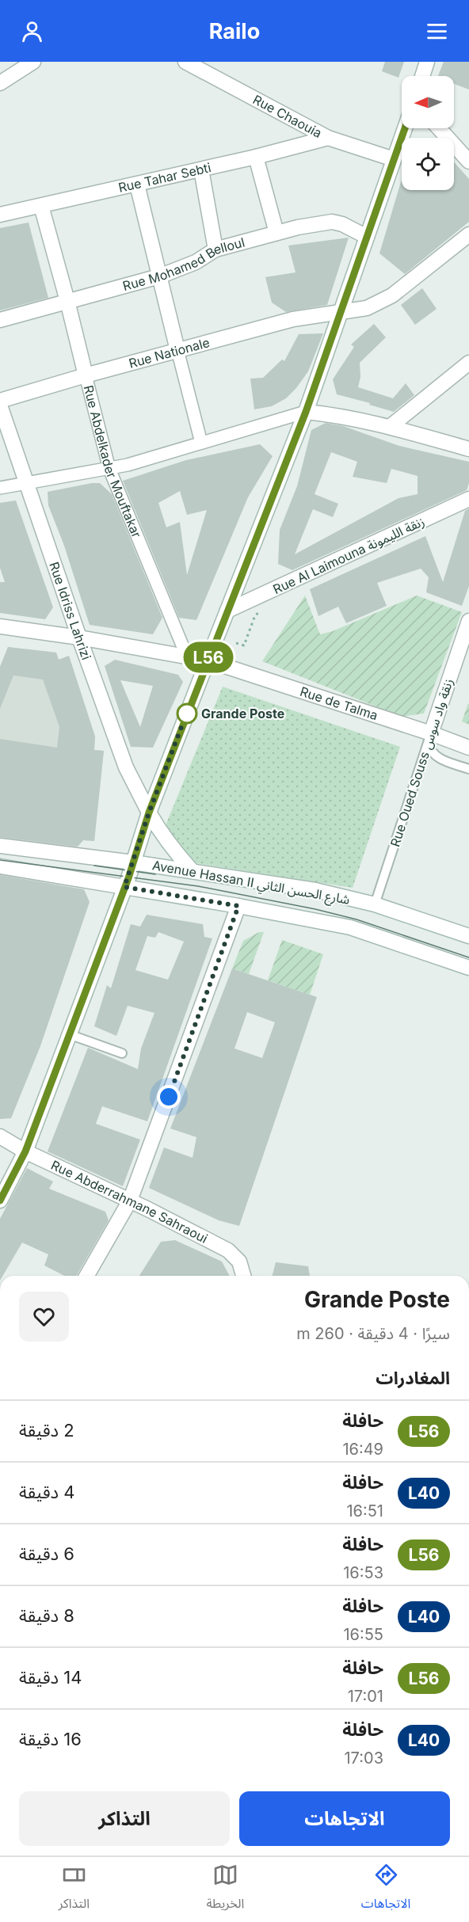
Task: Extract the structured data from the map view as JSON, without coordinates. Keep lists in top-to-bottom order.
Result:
{
  "streets": {
    "street": [
      "Rue Chaouia",
      "Rue Tahar Sebti",
      "Rue Mohamed Belloul",
      "Rue Nationale",
      "Rue Abdelkader Mouftakar",
      "Rue Al Laimouna زنقة الليمونة",
      "Rue Idriss Lahrizi",
      "Rue de Talma",
      "Rue Oued Souss زنقة واد سوس",
      "Avenue Hassan II شارع الحسن الثاني",
      "Rue Abderrahmane Sahraoui"
    ]
  },
  "crossings": [
    ["Rue Chaouia", "Rue Tahar Sebti"],
    ["Rue Tahar Sebti", "Rue Abdelkader Mouftakar"],
    ["Rue Mohamed Belloul", "Rue Abdelkader Mouftakar"],
    ["Rue Nationale", "Rue Abdelkader Mouftakar"],
    ["Rue Abdelkader Mouftakar", "Rue de Talma"],
    ["Rue Idriss Lahrizi", "Rue de Talma"],
    ["Rue Idriss Lahrizi", "Avenue Hassan II شارع الحسن الثاني"],
    ["Rue de Talma", "Rue Oued Souss زنقة واد سوس"],
    ["Rue Oued Souss زنقة واد سوس", "Avenue Hassan II شارع الحسن الثاني"]
  ],
  "places": ["Grande Poste"],
  "lines": ["bus line L56"],
  "north": "left",
  "page": {
    "header": "Railo",
    "on_map": "L56",
    "heading": [
      ["Grande Poste", "سيرًا · 4 دقيقة · 260 m"],
      "المغادرات"
    ],
    "list": [
      {
        "mark": "L56",
        "name": "حافلة",
        "note": "16:49",
        "value": "2 دقيقة"
      },
      {
        "mark": "L40",
        "name": "حافلة",
        "note": "16:51",
        "value": "4 دقيقة"
      },
      {
        "mark": "L56",
        "name": "حافلة",
        "note": "16:53",
        "value": "6 دقيقة"
      },
      {
        "mark": "L40",
        "name": "حافلة",
        "note": "16:55",
        "value": "8 دقيقة"
      },
      {
        "mark": "L56",
        "name": "حافلة",
        "note": "17:01",
        "value": "14 دقيقة"
      },
      {
        "mark": "L40",
        "name": "حافلة",
        "note": "17:03",
        "value": "16 دقيقة"
      }
    ],
    "buttons": ["الاتجاهات", "التذاكر"],
    "tabs": ["الاتجاهات", "الخريطة", "التذاكر"]
  }
}
